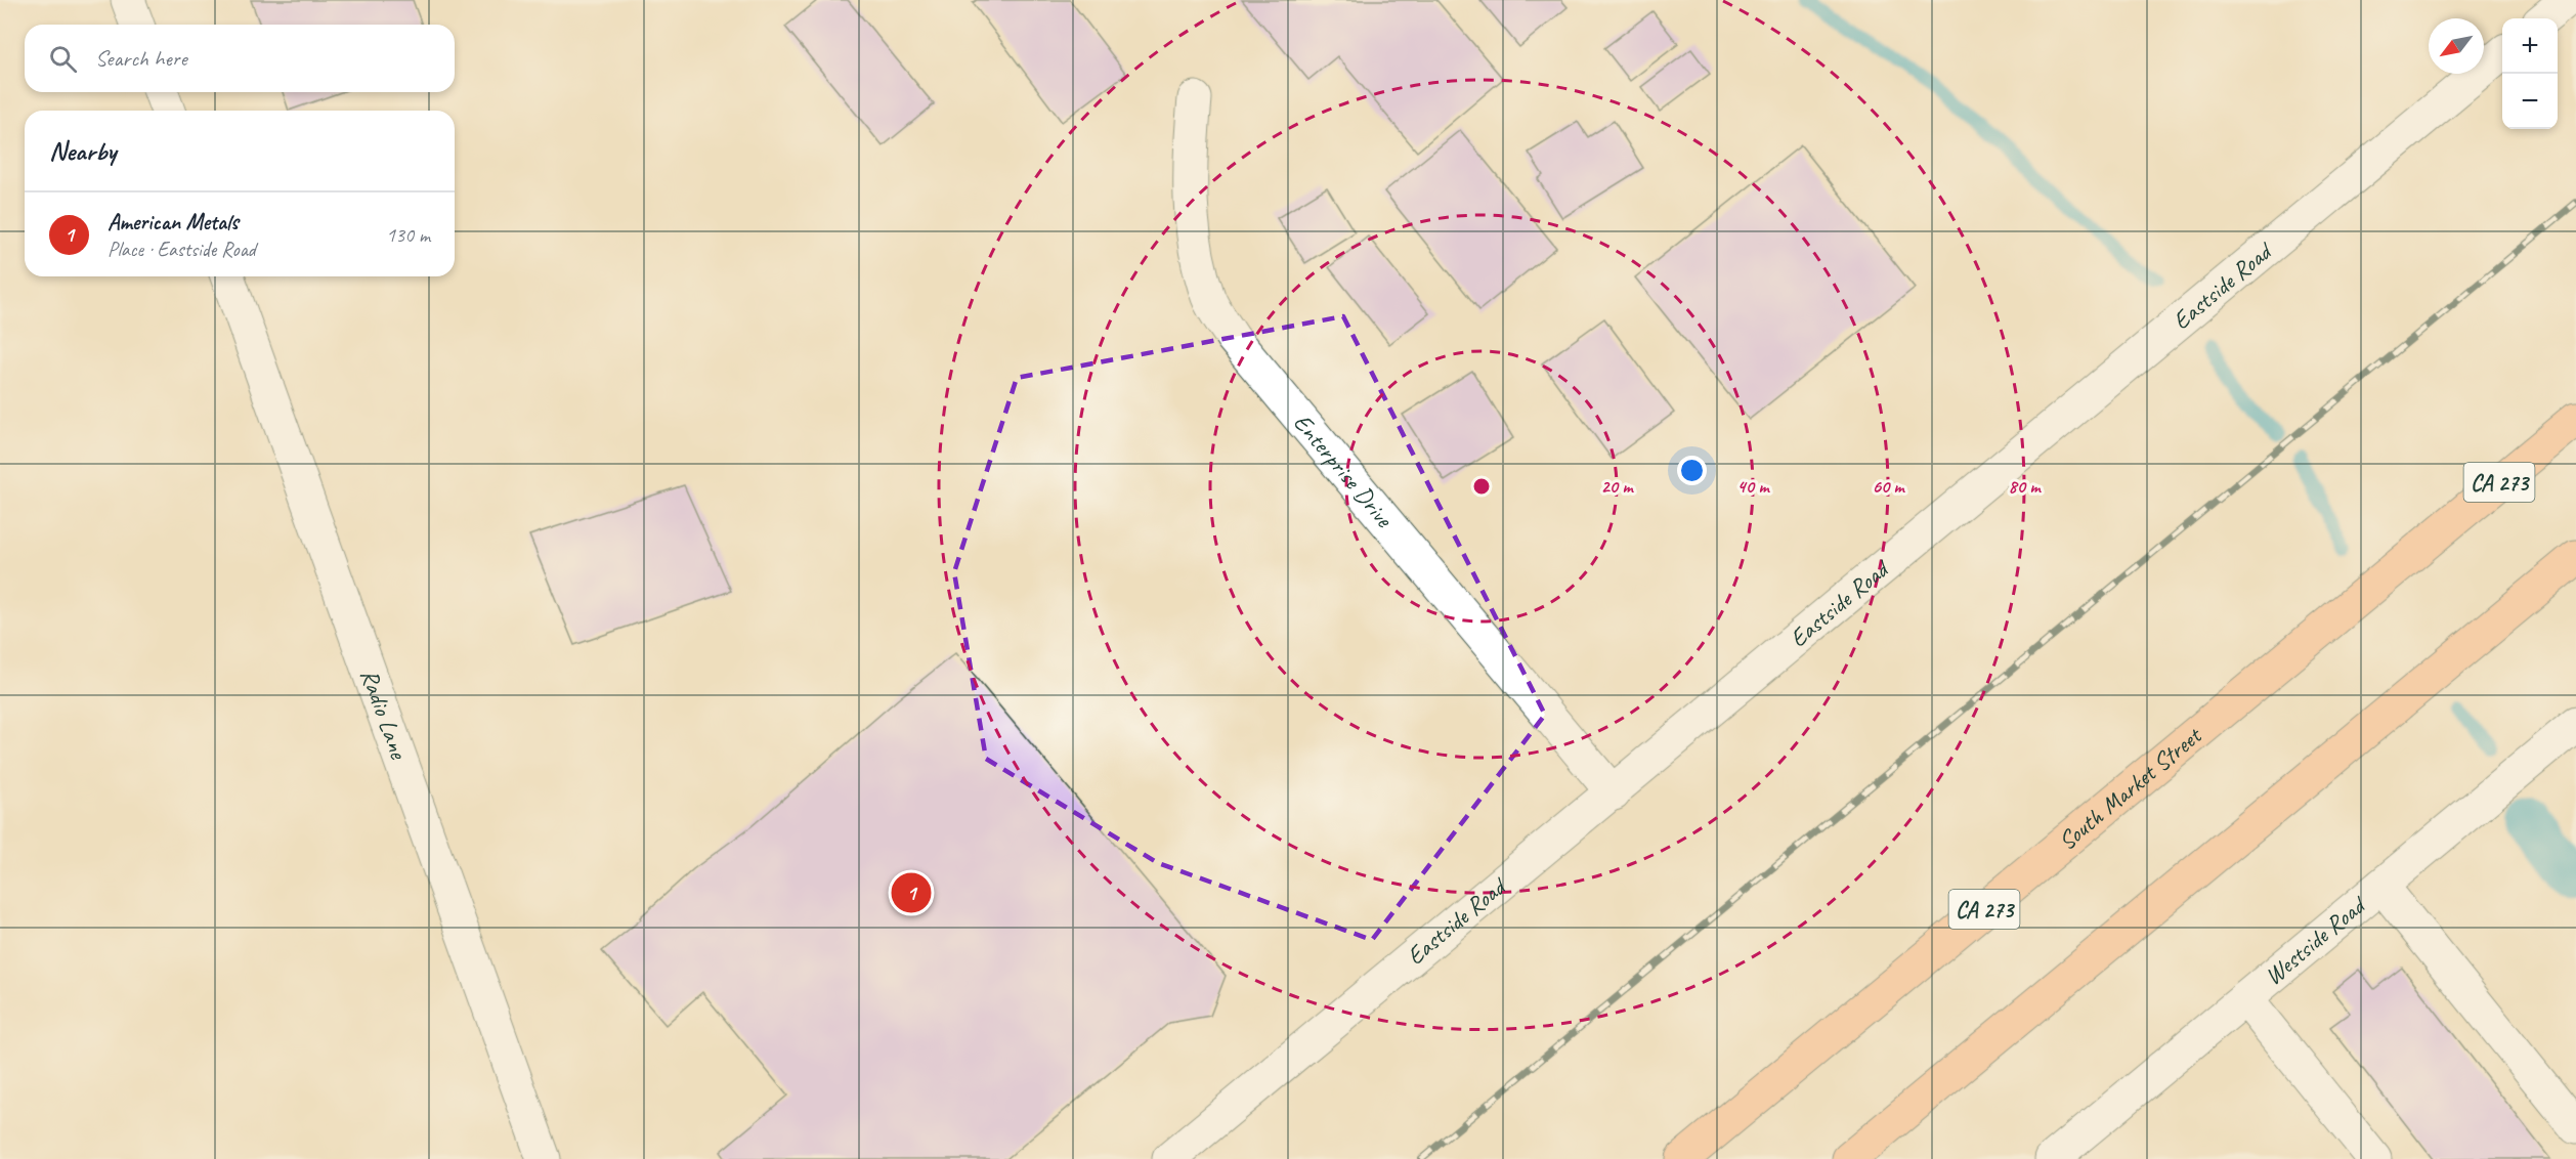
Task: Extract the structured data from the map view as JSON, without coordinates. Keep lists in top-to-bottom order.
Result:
{
  "streets": {
    "main road": ["CA 273", "South Market Street"],
    "street": [
      "Eastside Road",
      "Enterprise Drive",
      "Radio Lane",
      "Westside Road"
    ]
  },
  "crossings": [
    ["Eastside Road", "Enterprise Drive"]
  ],
  "north": "bottom left",
  "page": {
    "map_buttons": ["+", "−"],
    "search": "Search here",
    "heading": "Nearby",
    "list": [
      {
        "mark": "1",
        "name": "American Metals",
        "note": "Place · Eastside Road",
        "value": "130 m"
      }
    ],
    "pins": "1"
  },
  "rings": [
    "20 m",
    "40 m",
    "60 m",
    "80 m"
  ]
}
